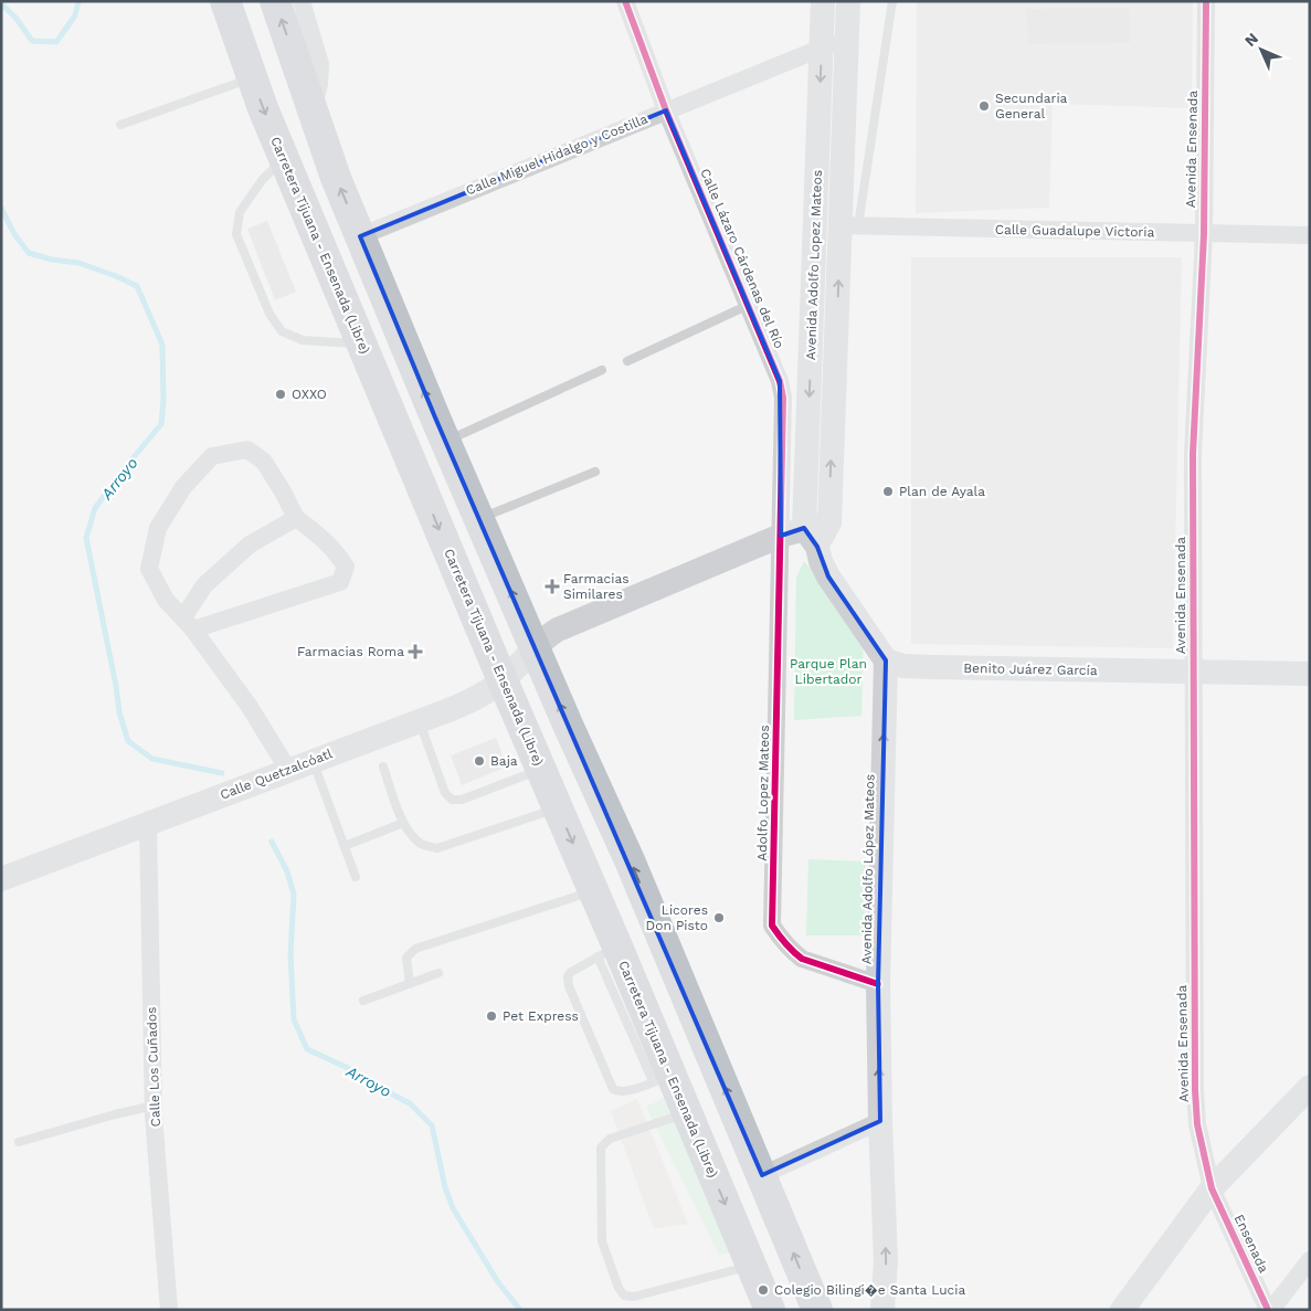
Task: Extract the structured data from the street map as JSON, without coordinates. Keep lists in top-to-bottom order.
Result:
{
  "streets": {
    "highway": ["Carretera Tijuana - Ensenada (Libre)"],
    "main road": [
      "Avenida Adolfo Lopez Mateos",
      "Benito Juárez García",
      "Calle Quetzalcóatl",
      "Avenida Adolfo López Mateos"
    ],
    "street": [
      "Avenida Ensenada",
      "Calle Miguel Hidalgo y Costilla",
      "Calle Guadalupe Victoria",
      "Calle Lázaro Cárdenas del Río",
      "Adolfo Lopez Mateos",
      "Calle Los Cuñados",
      "Ensenada"
    ]
  },
  "crossings": [
    ["Avenida Ensenada", "Calle Guadalupe Victoria"],
    ["Avenida Ensenada", "Benito Juárez García"],
    ["Avenida Ensenada", "Ensenada"],
    ["Calle Miguel Hidalgo y Costilla", "Calle Lázaro Cárdenas del Río"],
    ["Calle Miguel Hidalgo y Costilla", "Avenida Adolfo Lopez Mateos"],
    ["Calle Guadalupe Victoria", "Avenida Adolfo Lopez Mateos"],
    ["Carretera Tijuana - Ensenada (Libre)", "Calle Quetzalcóatl"],
    ["Calle Lázaro Cárdenas del Río", "Avenida Adolfo Lopez Mateos"],
    ["Calle Lázaro Cárdenas del Río", "Adolfo Lopez Mateos"],
    ["Avenida Adolfo Lopez Mateos", "Adolfo Lopez Mateos"],
    ["Benito Juárez García", "Avenida Adolfo López Mateos"],
    ["Calle Quetzalcóatl", "Calle Los Cuñados"],
    ["Adolfo Lopez Mateos", "Avenida Adolfo López Mateos"]
  ],
  "one_way": ["Avenida Adolfo López Mateos"],
  "water": ["Arroyo"],
  "parks": ["Parque Plan Libertador"],
  "places": {
    "other": [
      "Secundaria General",
      "OXXO",
      "Plan de Ayala",
      "Baja",
      "Licores Don Pisto",
      "Pet Express",
      "Colegio Bilingi�e Santa Lucia"
    ],
    "health": ["Farmacias Similares", "Farmacias Roma"]
  },
  "north": "top left"
}
